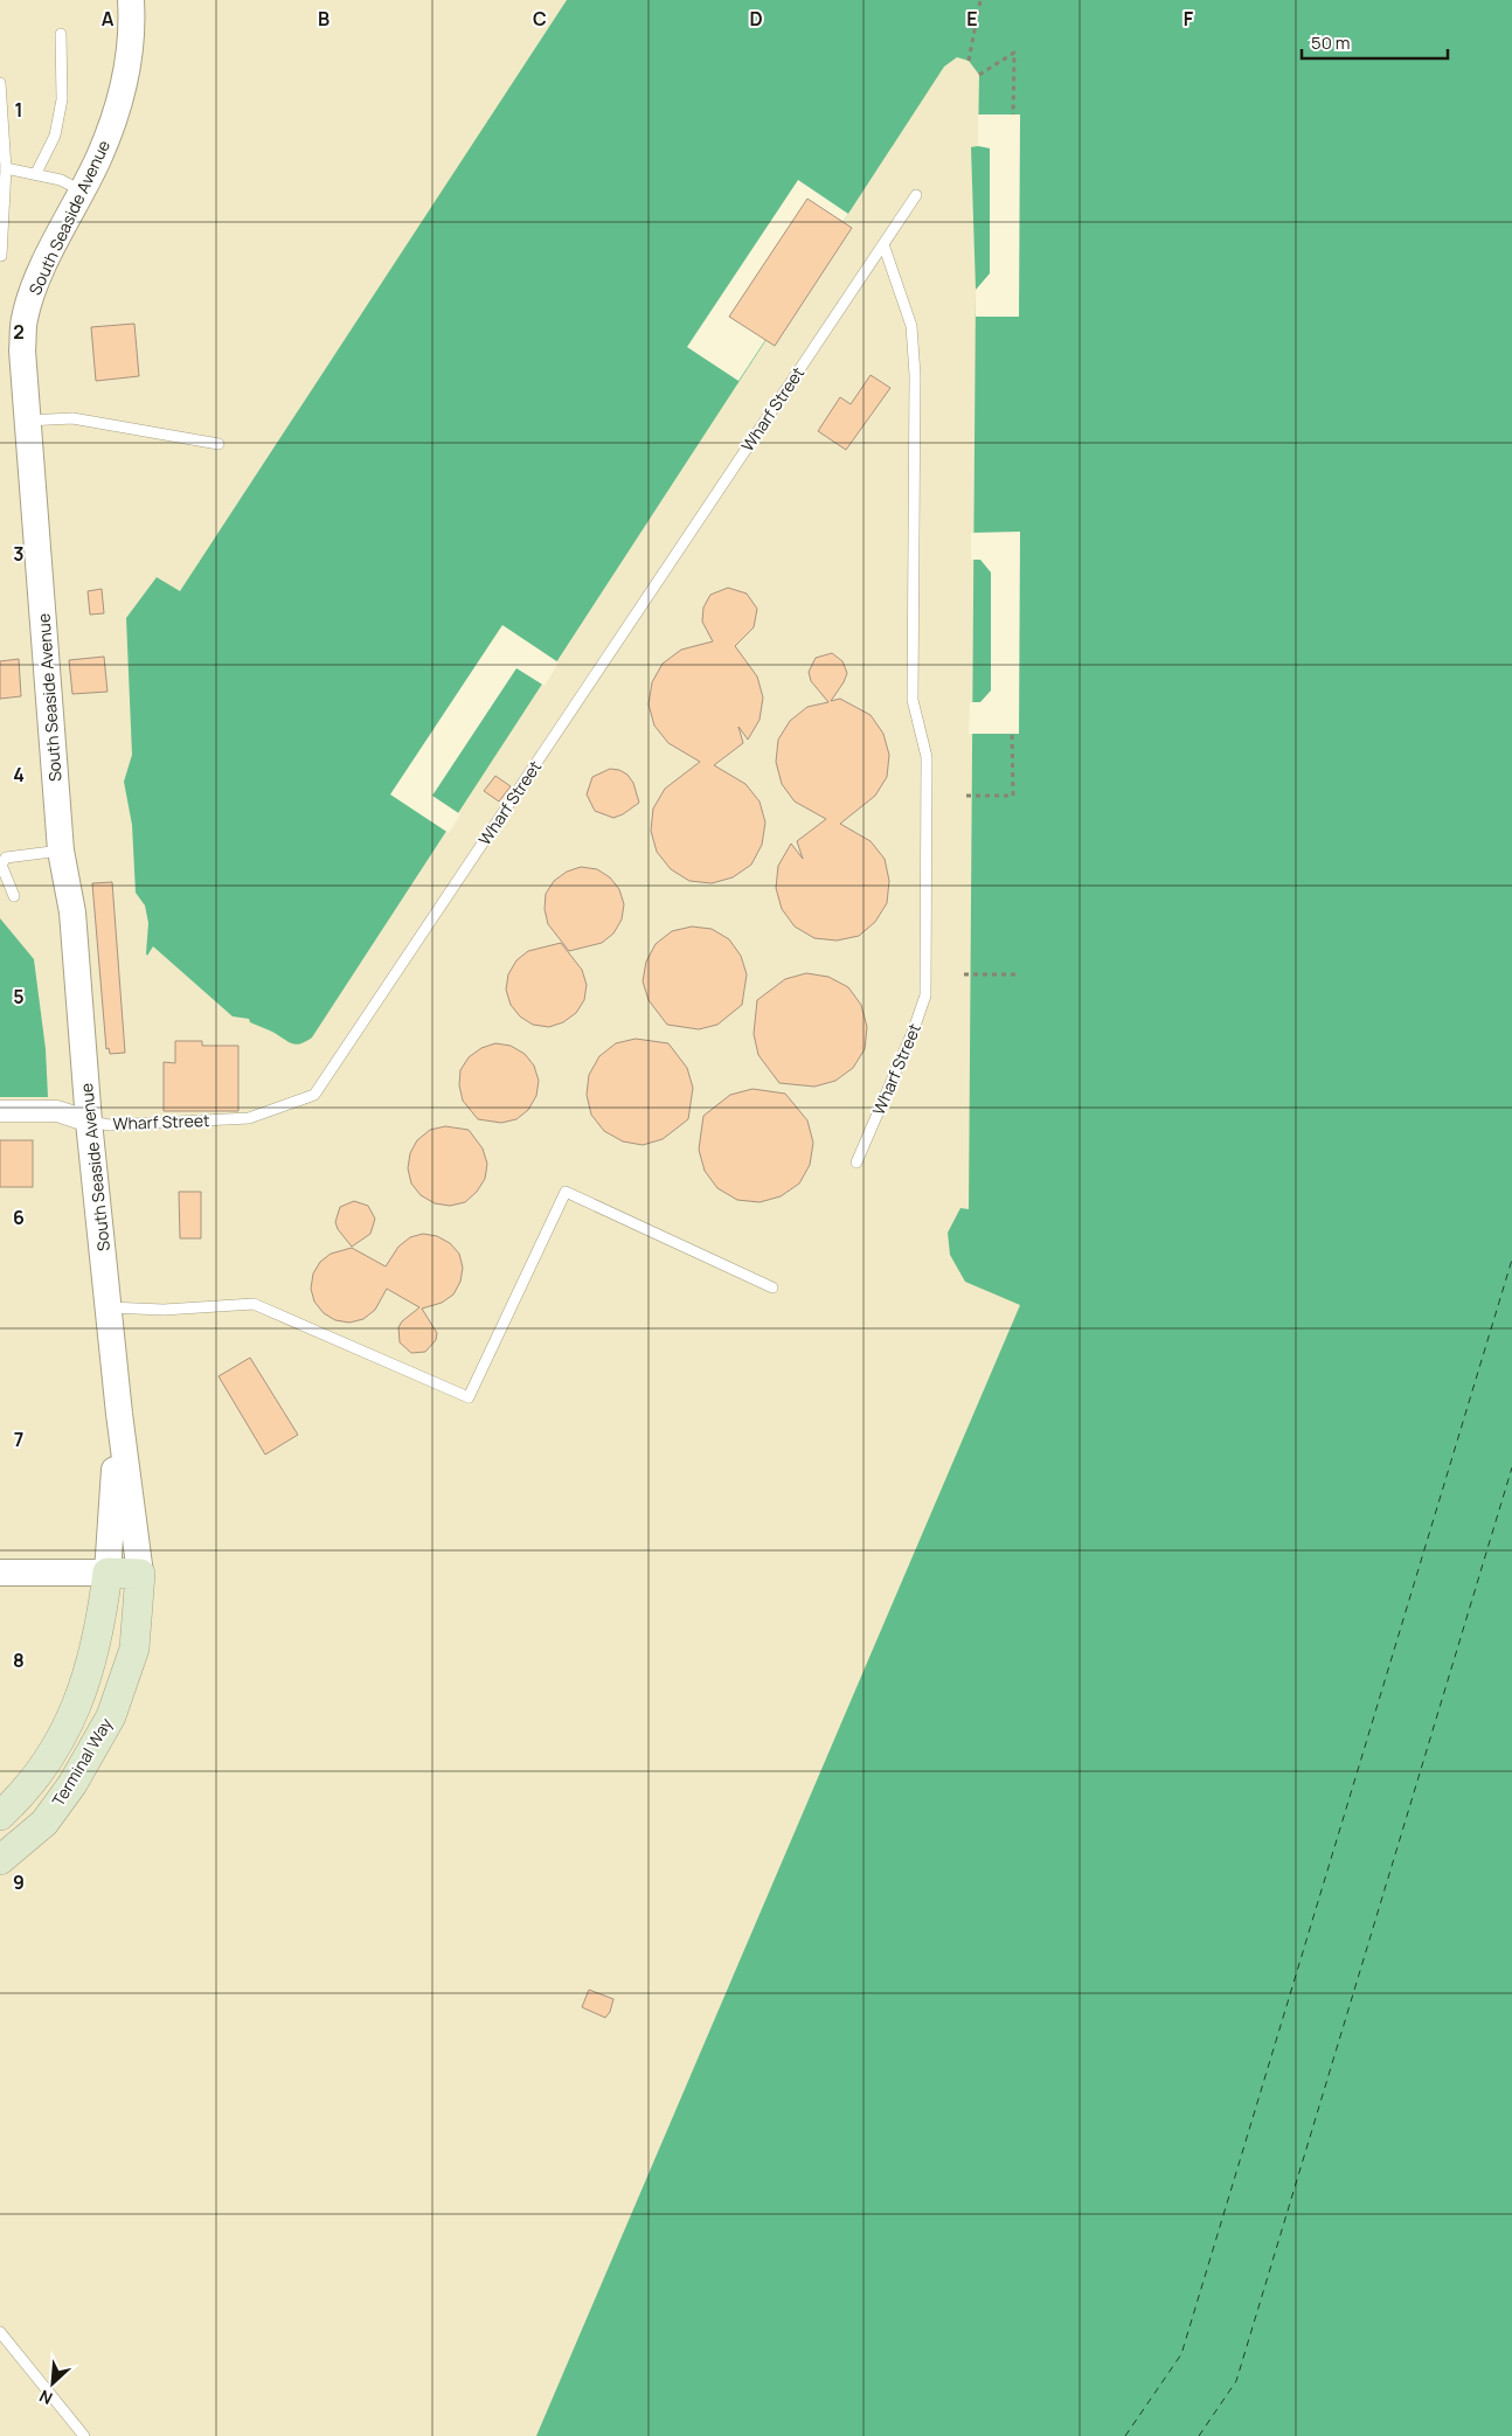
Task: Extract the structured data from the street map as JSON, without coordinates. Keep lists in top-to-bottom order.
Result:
{
  "streets": {
    "main road": ["Terminal Way"],
    "street": ["South Seaside Avenue", "Wharf Street"]
  },
  "crossings": [
    ["South Seaside Avenue", "Wharf Street"],
    ["South Seaside Avenue", "Terminal Way"]
  ],
  "scale_bar": "50 m",
  "north": "bottom left",
  "grid": {
    "columns": [
      "A",
      "B",
      "C",
      "D",
      "E",
      "F"
    ],
    "rows": [
      "1",
      "2",
      "3",
      "4",
      "5",
      "6",
      "7",
      "8",
      "9"
    ]
  }
}
